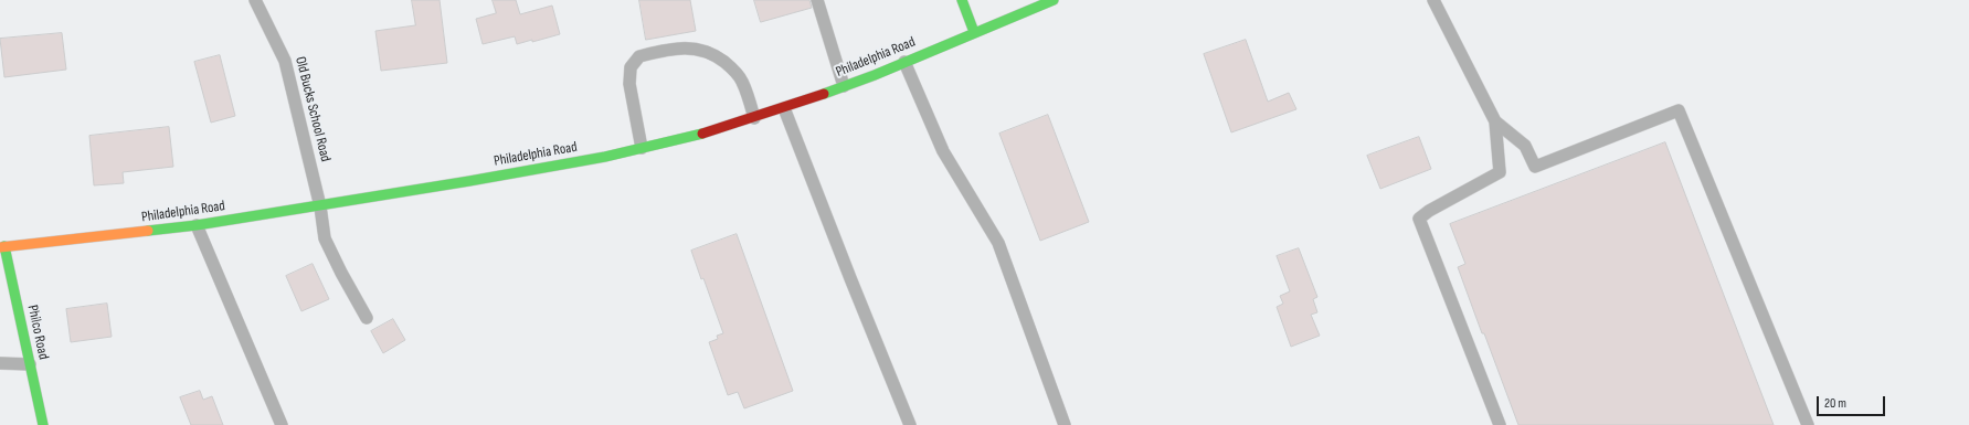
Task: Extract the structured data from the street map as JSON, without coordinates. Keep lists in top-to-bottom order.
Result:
{
  "streets": {
    "main road": ["Philadelphia Road", "Philco Road"],
    "lane": ["Old Bucks School Road"]
  },
  "crossings": [
    ["Philadelphia Road", "Old Bucks School Road"],
    ["Philadelphia Road", "Philco Road"]
  ],
  "scale_bar": "20 m"
}
